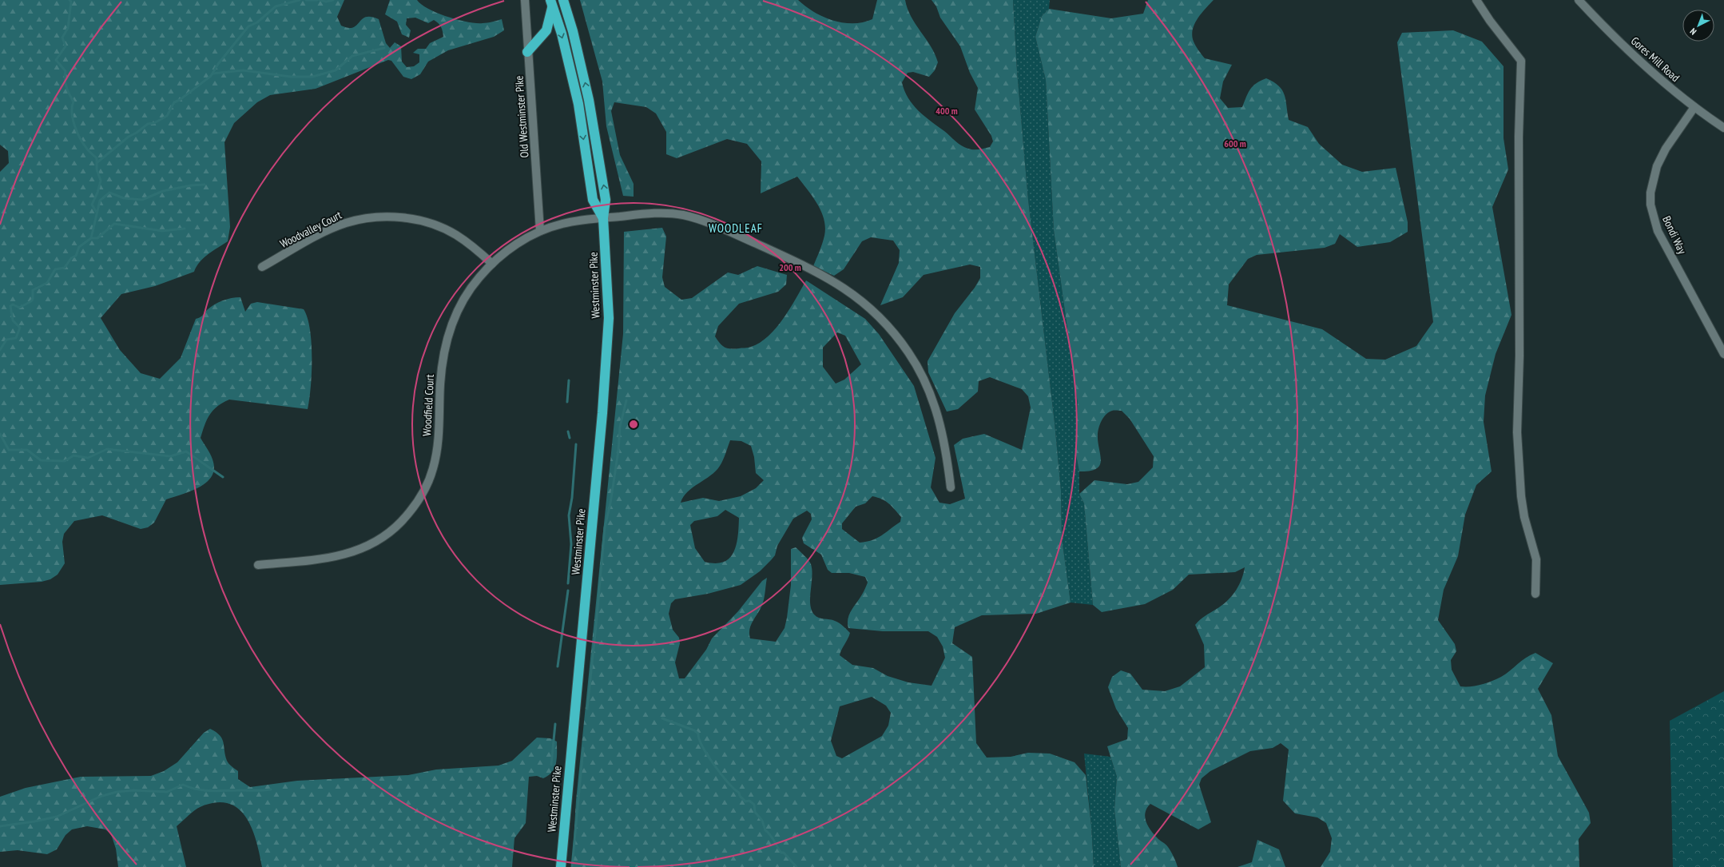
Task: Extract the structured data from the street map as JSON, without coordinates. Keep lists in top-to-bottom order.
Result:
{
  "streets": {
    "highway": ["Westminster Pike"],
    "street": [
      "Gores Mill Road",
      "Old Westminster Pike",
      "Woodvalley Court",
      "Bondi Way",
      "Woodfield Court"
    ]
  },
  "crossings": [
    ["Gores Mill Road", "Bondi Way"],
    ["Old Westminster Pike", "Woodfield Court"],
    ["Woodvalley Court", "Woodfield Court"],
    ["Westminster Pike", "Woodfield Court"]
  ],
  "districts": ["WOODLEAF"],
  "north": "bottom left",
  "rings": ["400 m", "600 m", "200 m"]
}
